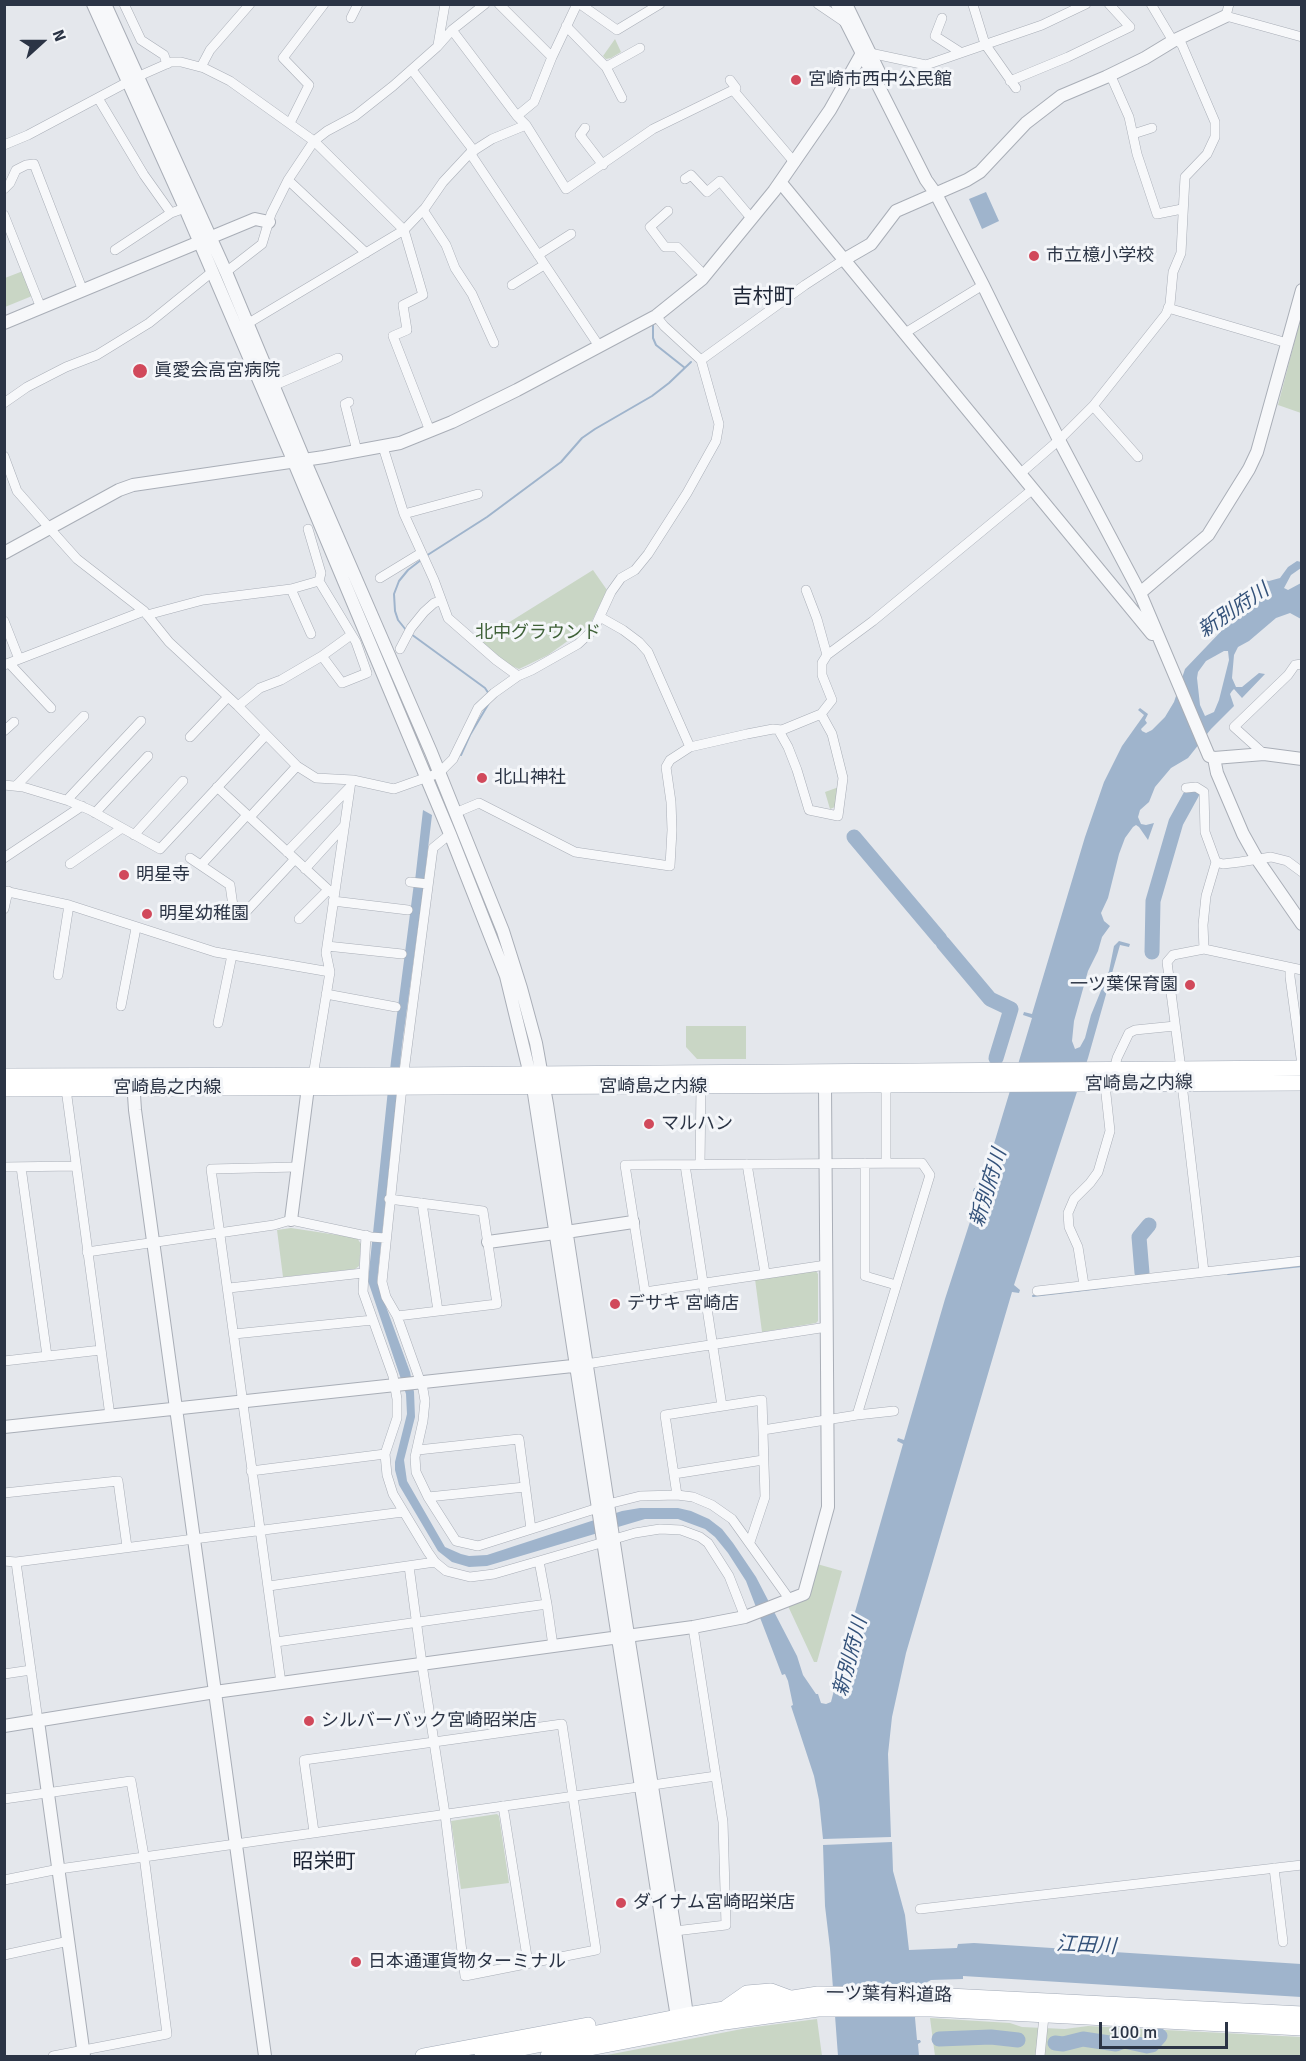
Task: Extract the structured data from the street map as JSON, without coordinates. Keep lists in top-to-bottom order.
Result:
{
  "streets": {
    "main road": ["宮崎島之内線", "一ツ葉有料道路"]
  },
  "districts": ["吉村町", "昭栄町"],
  "water": ["新別府川", "江田川"],
  "parks": ["北中グラウンド"],
  "places": [
    "宮崎市西中公民館",
    "市立檍小学校",
    "眞愛会高宮病院",
    "北山神社",
    "明星寺",
    "明星幼稚園",
    "一ツ葉保育園",
    "マルハン",
    "デサキ 宮崎店",
    "シルバーバック宮崎昭栄店",
    "ダイナム宮崎昭栄店",
    "日本通運貨物ターミナル"
  ],
  "scale_bar": "100 m",
  "north": "right"
}
